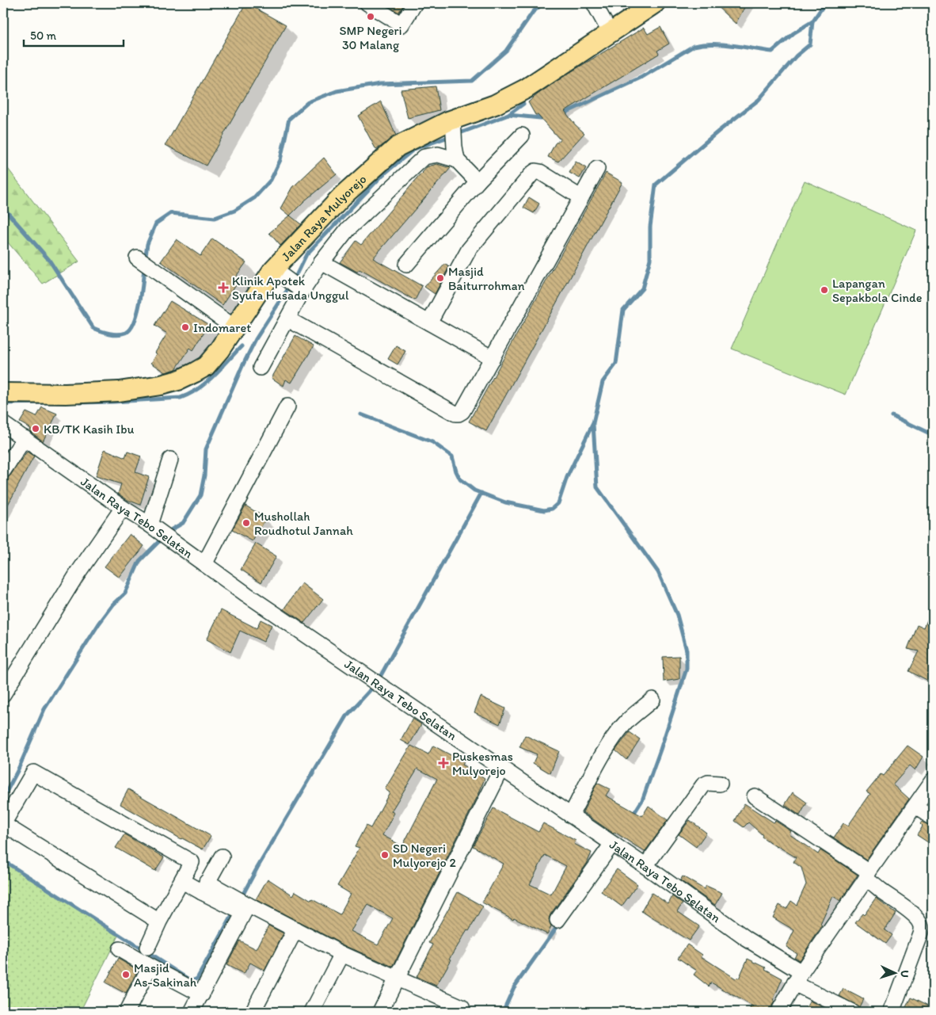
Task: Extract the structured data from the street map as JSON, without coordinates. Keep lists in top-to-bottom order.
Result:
{
  "streets": {
    "main road": ["Jalan Raya Mulyorejo"],
    "street": ["Jalan Raya Tebo Selatan"]
  },
  "places": {
    "other": [
      "SMP Negeri 30 Malang",
      "Masjid Baiturrohman",
      "Lapangan Sepakbola Cinde",
      "Indomaret",
      "KB/TK Kasih Ibu",
      "Mushollah Roudhotul Jannah",
      "SD Negeri Mulyorejo 2",
      "Masjid As-Sakinah"
    ],
    "health": ["Klinik Apotek Syufa Husada Unggul", "Puskesmas Mulyorejo"]
  },
  "scale_bar": "50 m",
  "north": "right"
}
